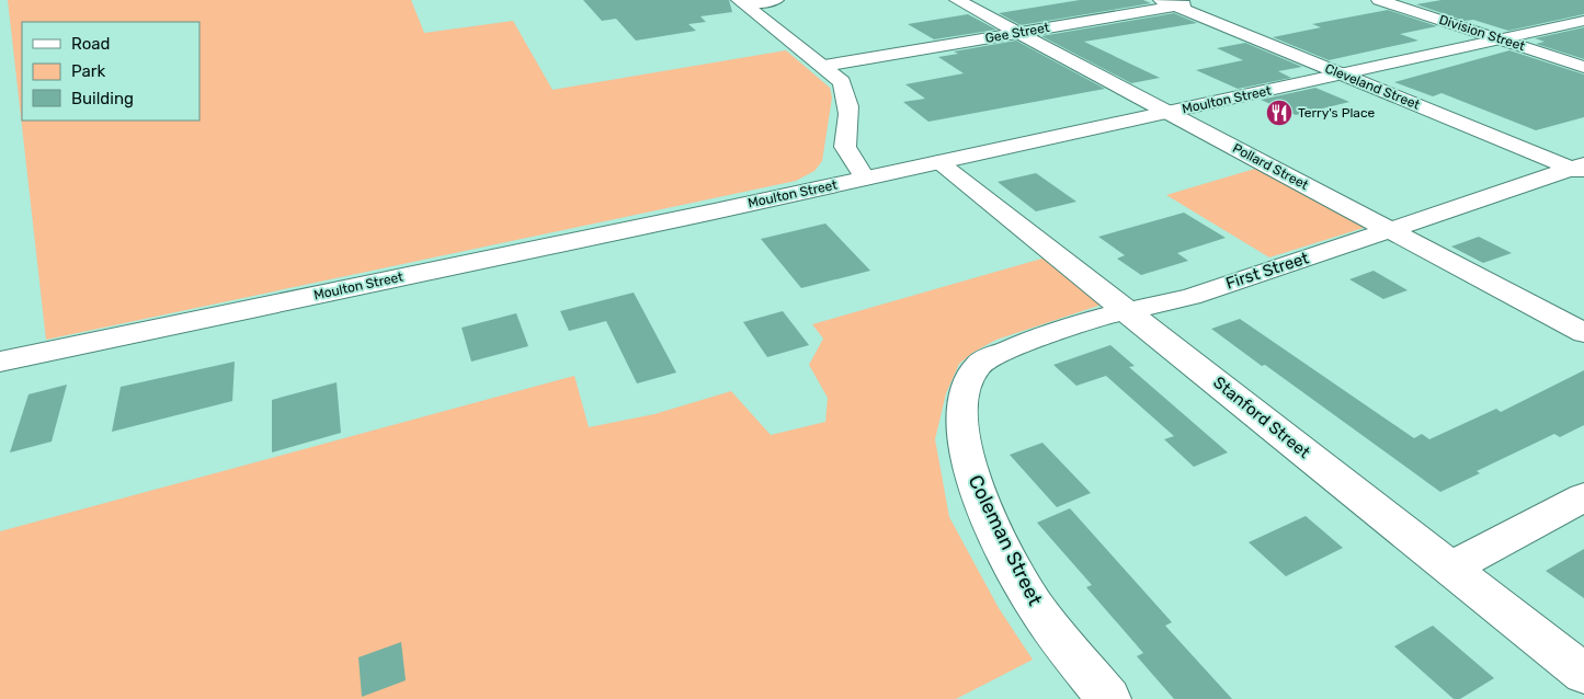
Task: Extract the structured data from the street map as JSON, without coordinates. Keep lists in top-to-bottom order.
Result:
{
  "streets": {
    "street": [
      "Gee Street",
      "Division Street",
      "Cleveland Street",
      "Moulton Street",
      "Pollard Street",
      "First Street",
      "Stanford Street",
      "Coleman Street"
    ]
  },
  "crossings": [
    ["Gee Street", "Cleveland Street"],
    ["Gee Street", "Pollard Street"],
    ["Division Street", "Moulton Street"],
    ["Cleveland Street", "Moulton Street"],
    ["Cleveland Street", "First Street"],
    ["Moulton Street", "Pollard Street"],
    ["Moulton Street", "Stanford Street"],
    ["Pollard Street", "First Street"],
    ["First Street", "Stanford Street"],
    ["First Street", "Coleman Street"]
  ],
  "places": {
    "restaurant": ["Terry's Place"]
  },
  "legend": ["Road", "Park", "Building"]
}
